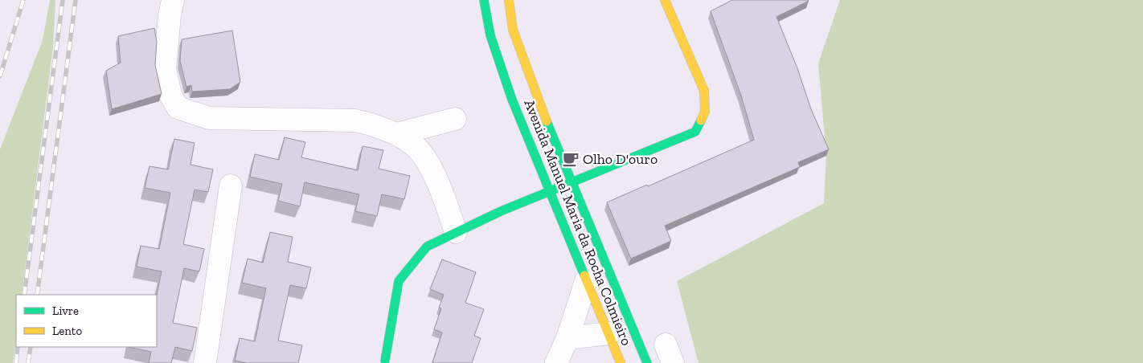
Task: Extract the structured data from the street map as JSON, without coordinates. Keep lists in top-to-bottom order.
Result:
{
  "streets": {
    "main road": ["Avenida Manuel Maria da Rocha Colmieiro"]
  },
  "places": {
    "cafe": ["Olho D'ouro"]
  },
  "legend": ["Livre", "Lento"]
}
